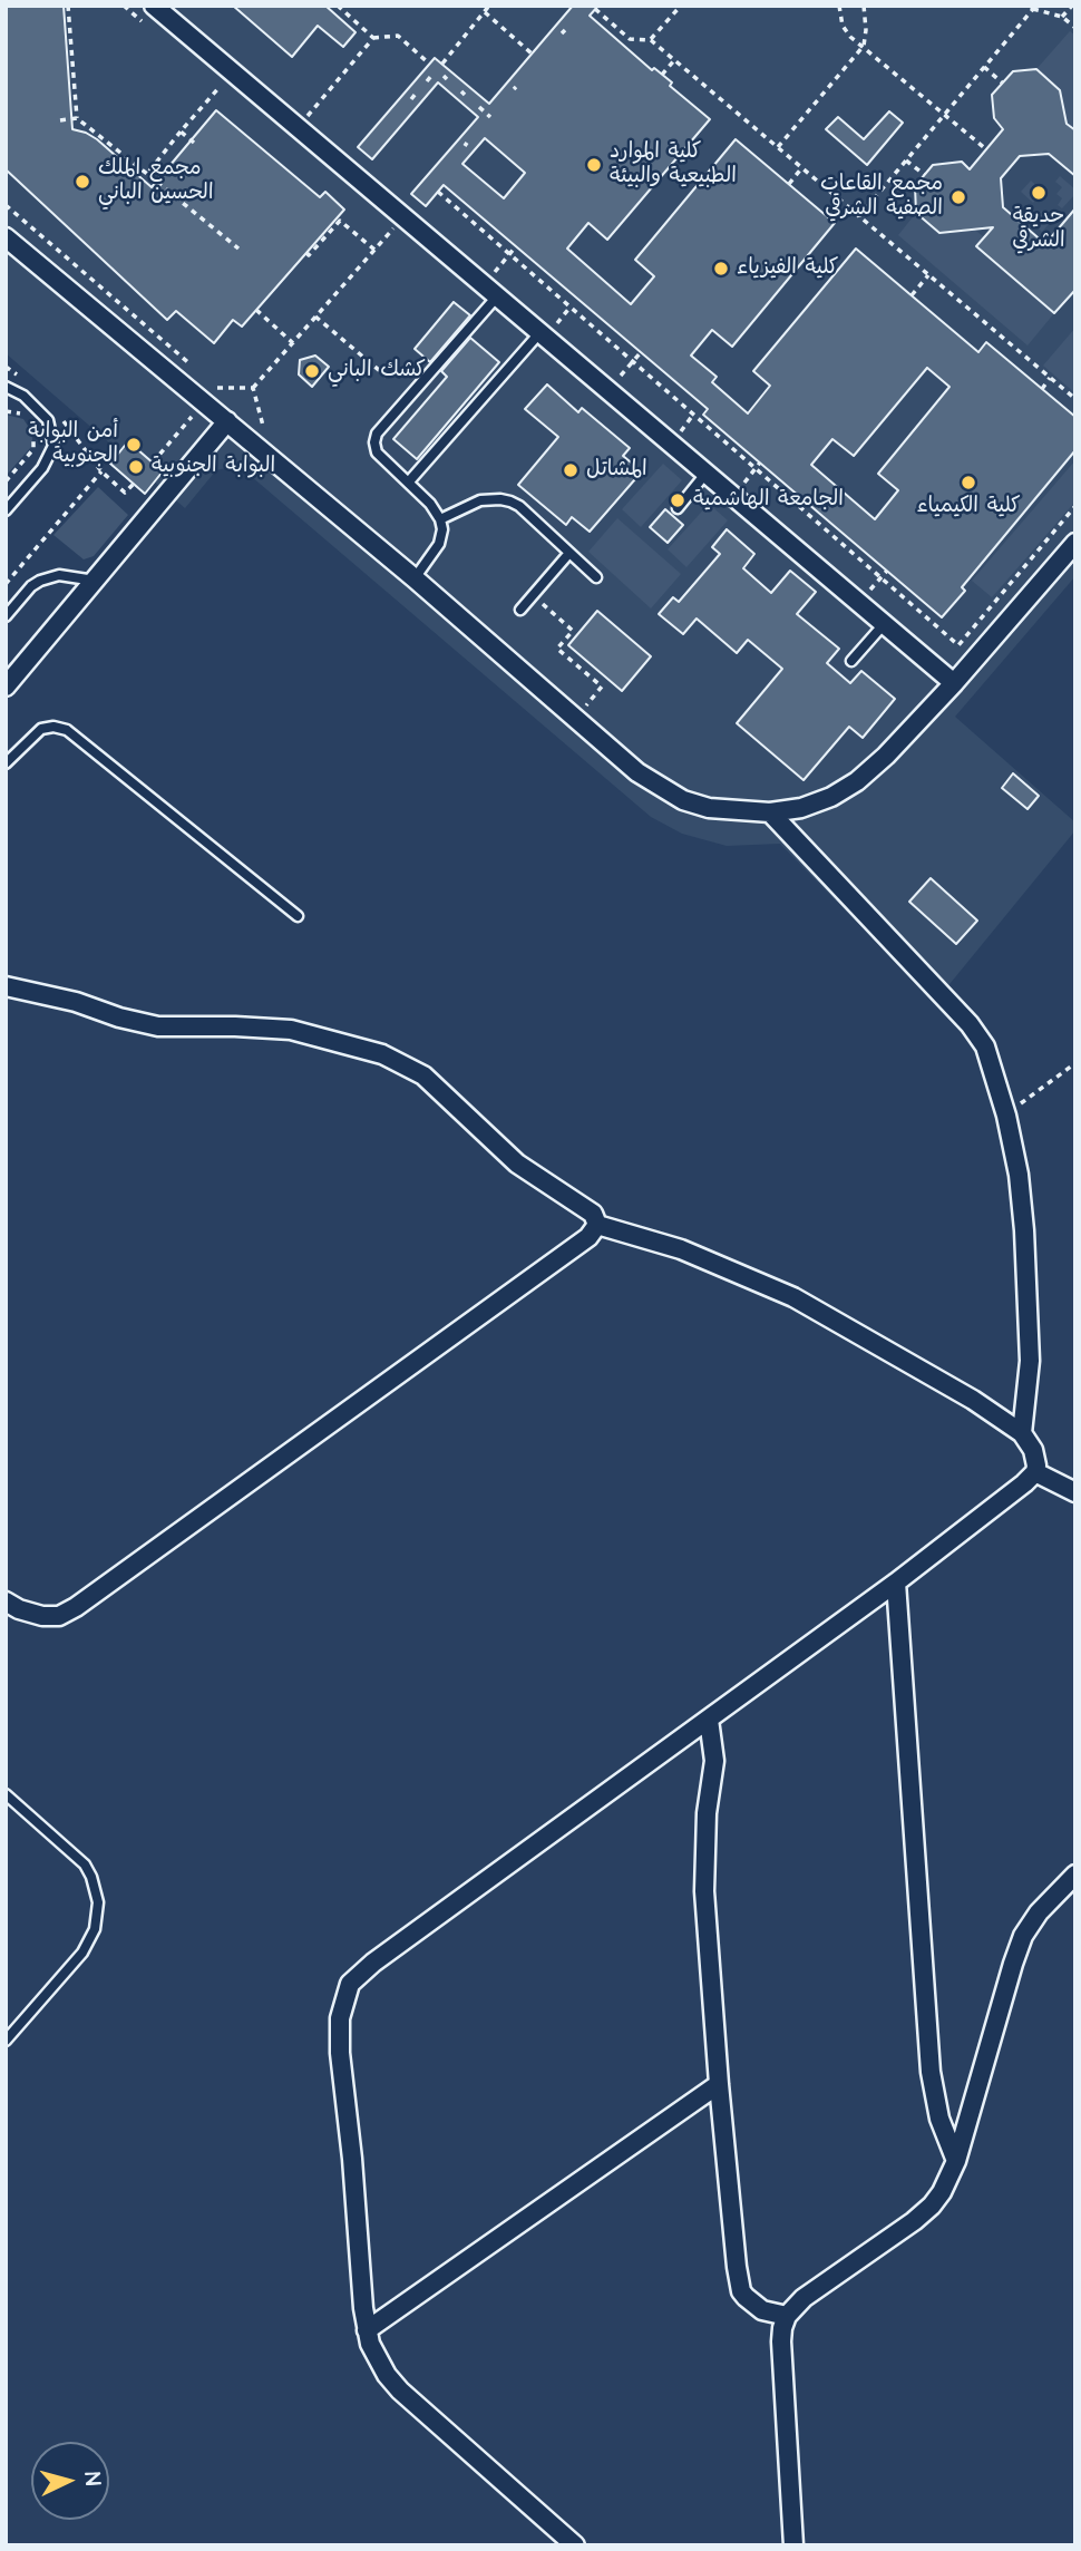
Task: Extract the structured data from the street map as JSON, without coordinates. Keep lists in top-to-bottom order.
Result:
{
  "places": [
    "كلية الموارد الطبيعية والبيئة",
    "مجمع الملك الحسين الباني",
    "حديقة الشرقي",
    "مجمع القاعات الصفية الشرقي",
    "كلية الفيزياء",
    "كشك الباني",
    "أمن البوابة الجنوبية",
    "البوابة الجنوبية",
    "المشاتل",
    "كلية الكيمياء",
    "الجامعة الهاشمية"
  ],
  "north": "right"
}
